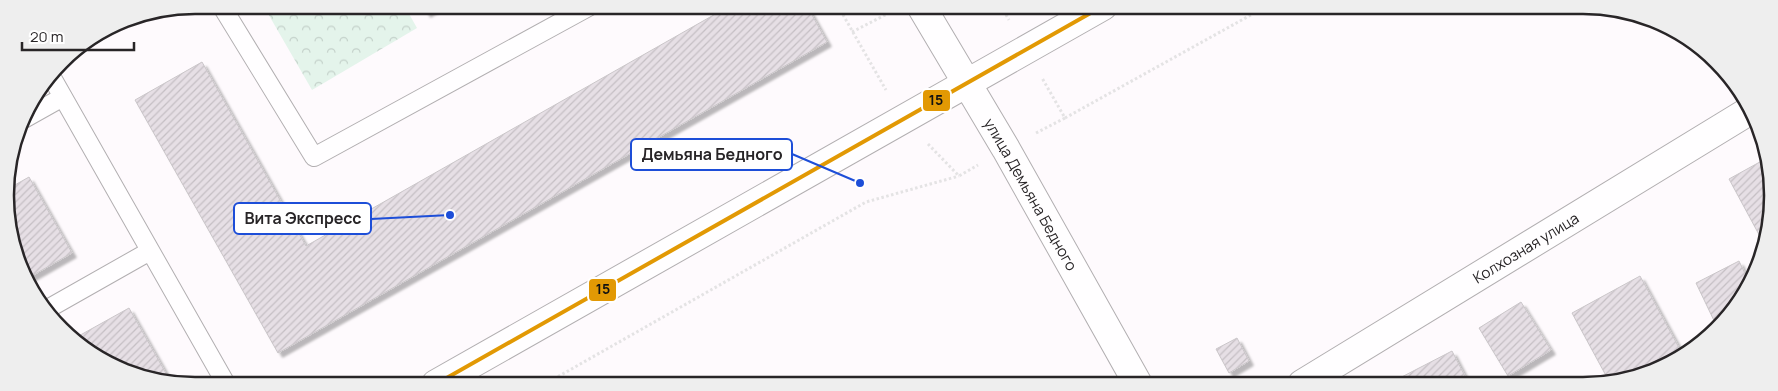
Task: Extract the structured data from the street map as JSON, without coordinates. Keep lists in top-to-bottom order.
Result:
{
  "streets": {
    "street": ["улица Демьяна Бедного", "Колхозная улица"]
  },
  "places": ["Демьяна Бедного", "Вита Экспресс"],
  "lines": ["transit line 15"],
  "scale_bar": "20 m"
}
